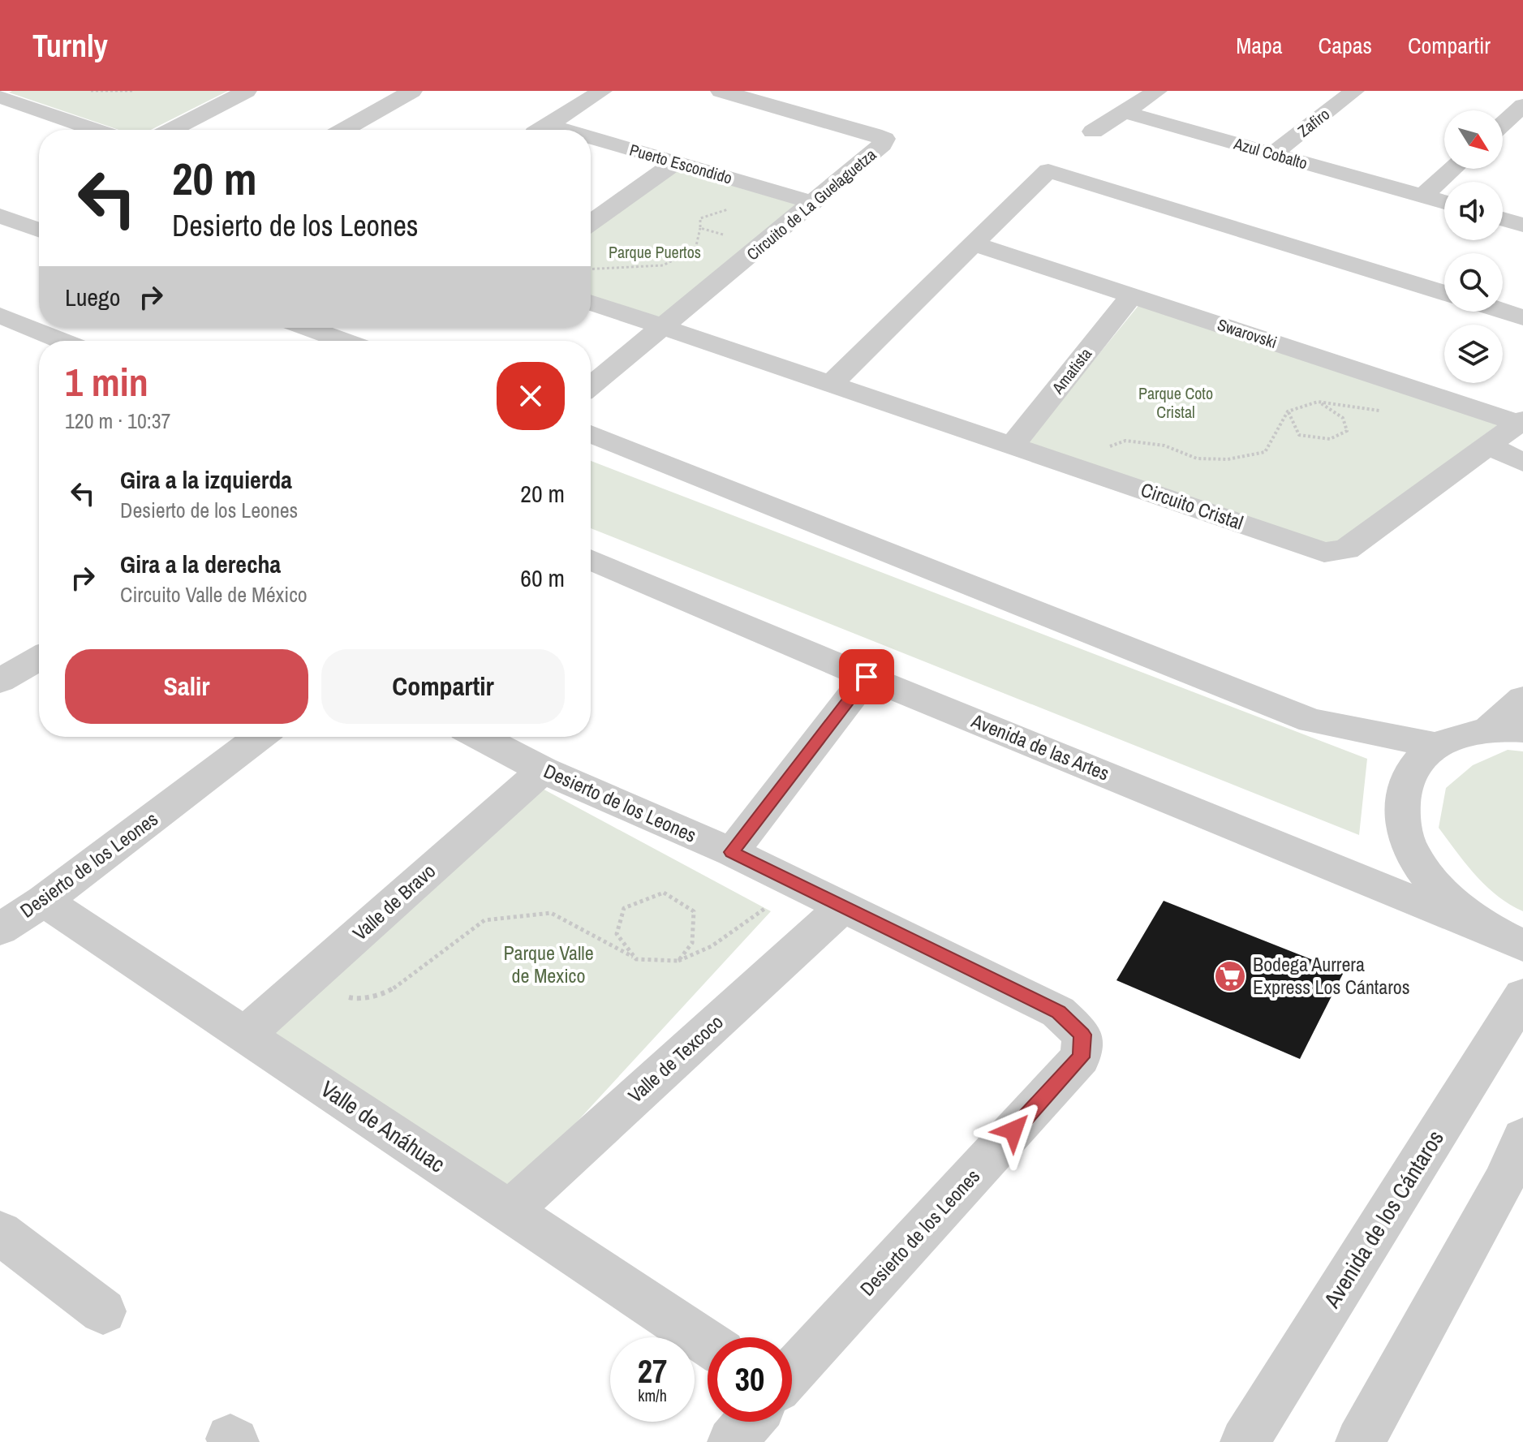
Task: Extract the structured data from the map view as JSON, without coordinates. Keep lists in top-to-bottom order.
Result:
{
  "streets": {
    "street": [
      "Zafiro",
      "Azul Cobalto",
      "Puerto Escondido",
      "Circuito de La Guelaguetza",
      "Swarovski",
      "Amatista",
      "Circuito Cristal",
      "Avenida de las Artes",
      "Desierto de los Leones",
      "Valle de Bravo",
      "Valle de Texcoco",
      "Valle de Anáhuac",
      "Avenida de los Cántaros"
    ]
  },
  "crossings": [
    ["Zafiro", "Azul Cobalto"],
    ["Puerto Escondido", "Circuito de La Guelaguetza"],
    ["Circuito de La Guelaguetza", "Circuito Cristal"],
    ["Swarovski", "Amatista"],
    ["Swarovski", "Circuito Cristal"],
    ["Amatista", "Circuito Cristal"],
    ["Desierto de los Leones", "Valle de Bravo"],
    ["Desierto de los Leones", "Valle de Texcoco"],
    ["Desierto de los Leones", "Valle de Anáhuac"],
    ["Valle de Bravo", "Valle de Anáhuac"],
    ["Valle de Texcoco", "Valle de Anáhuac"]
  ],
  "parks": ["Parque Puertos", "Parque Coto Cristal", "Parque Valle de Mexico"],
  "places": {
    "supermarket": ["Bodega Aurrera Express Los Cántaros"]
  },
  "north": "bottom right",
  "page": {
    "header": "Turnly",
    "nav": ["Mapa", "Capas", "Compartir"],
    "turn": ["20 m", "Desierto de los Leones"],
    "then": "Luego",
    "heading": ["1 min", "120 m · 10:37"],
    "list": [
      {
        "name": "Gira a la izquierda",
        "note": "Desierto de los Leones",
        "value": "20 m"
      },
      {
        "name": "Gira a la derecha",
        "note": "Circuito Valle de México",
        "value": "60 m"
      }
    ],
    "buttons": ["Salir", "Compartir"],
    "speed": "27 km/h",
    "limit": "30"
  }
}
